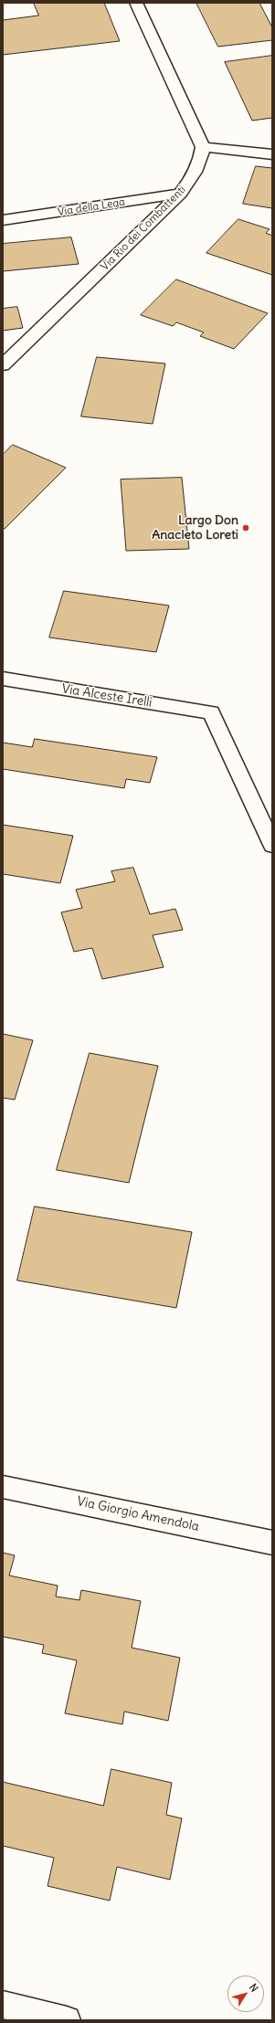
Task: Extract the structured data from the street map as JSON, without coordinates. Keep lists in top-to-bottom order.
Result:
{
  "streets": {
    "street": [
      "Via della Lega",
      "Via Rio dei Combattenti",
      "Via Alceste Irelli",
      "Via Giorgio Amendola"
    ]
  },
  "crossings": [
    ["Via della Lega", "Via Rio dei Combattenti"]
  ],
  "places": ["Largo Don Anacleto Loreti"],
  "north": "top right"
}
